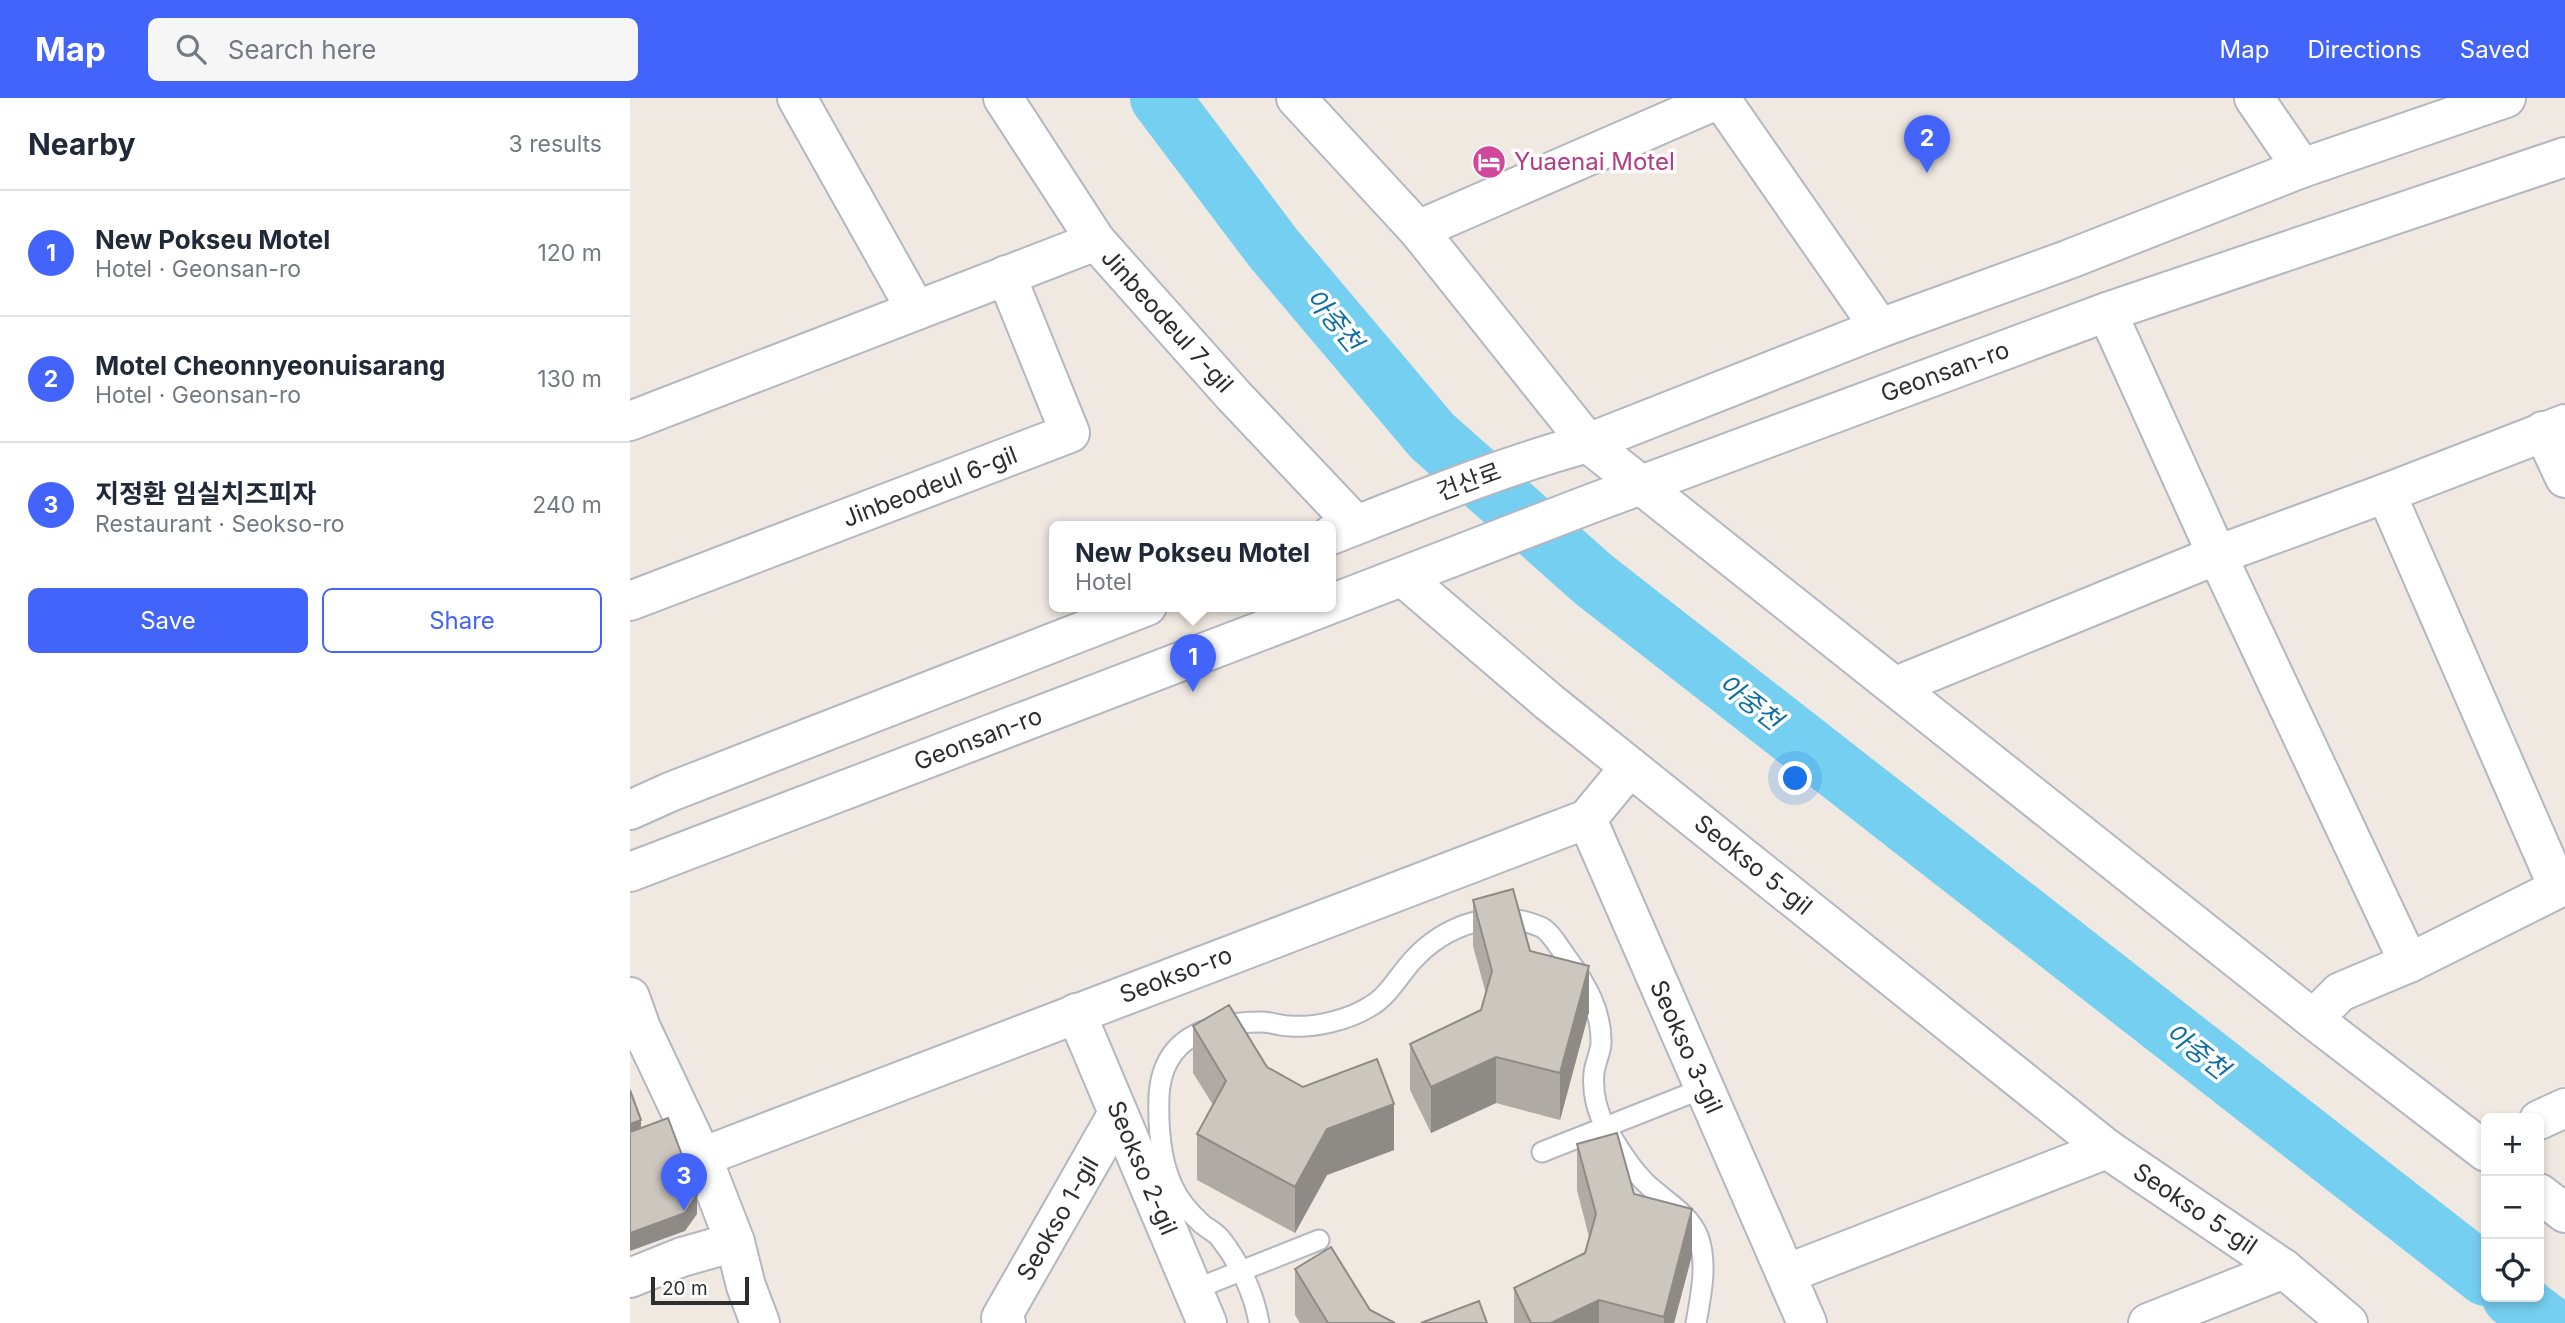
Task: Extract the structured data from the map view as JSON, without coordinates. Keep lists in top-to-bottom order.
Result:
{
  "streets": {
    "street": [
      "Jinbeodeul 7-gil",
      "Geonsan-ro",
      "건산로",
      "Jinbeodeul 6-gil",
      "Seokso 5-gil",
      "Seokso-ro",
      "Seokso 3-gil",
      "Seokso 2-gil",
      "Seokso 1-gil"
    ]
  },
  "crossings": [
    ["Jinbeodeul 7-gil", "건산로"],
    ["Geonsan-ro", "Seokso 5-gil"],
    ["Seokso 5-gil", "Seokso 3-gil"],
    ["Seokso-ro", "Seokso 3-gil"],
    ["Seokso-ro", "Seokso 2-gil"],
    ["Seokso 2-gil", "Seokso 1-gil"]
  ],
  "water": ["아중천"],
  "places": {
    "hotel": ["Yuaenai Motel"]
  },
  "scale_bar": "20 m",
  "page": {
    "header": "Map",
    "search": "Search here",
    "nav": ["Map", "Directions", "Saved"],
    "heading": ["Nearby", "3 results"],
    "pins": ["2", "1", "3"],
    "list": [
      {
        "mark": "1",
        "name": "New Pokseu Motel",
        "note": "Hotel · Geonsan-ro",
        "value": "120 m"
      },
      {
        "mark": "2",
        "name": "Motel Cheonnyeonuisarang",
        "note": "Hotel · Geonsan-ro",
        "value": "130 m"
      },
      {
        "mark": "3",
        "name": "지정환 임실치즈피자",
        "note": "Restaurant · Seokso-ro",
        "value": "240 m"
      }
    ],
    "popup": ["New Pokseu Motel", "Hotel"],
    "buttons": ["Save", "Share"],
    "map_buttons": ["+", "−"],
    "scale": "20 m"
  }
}
